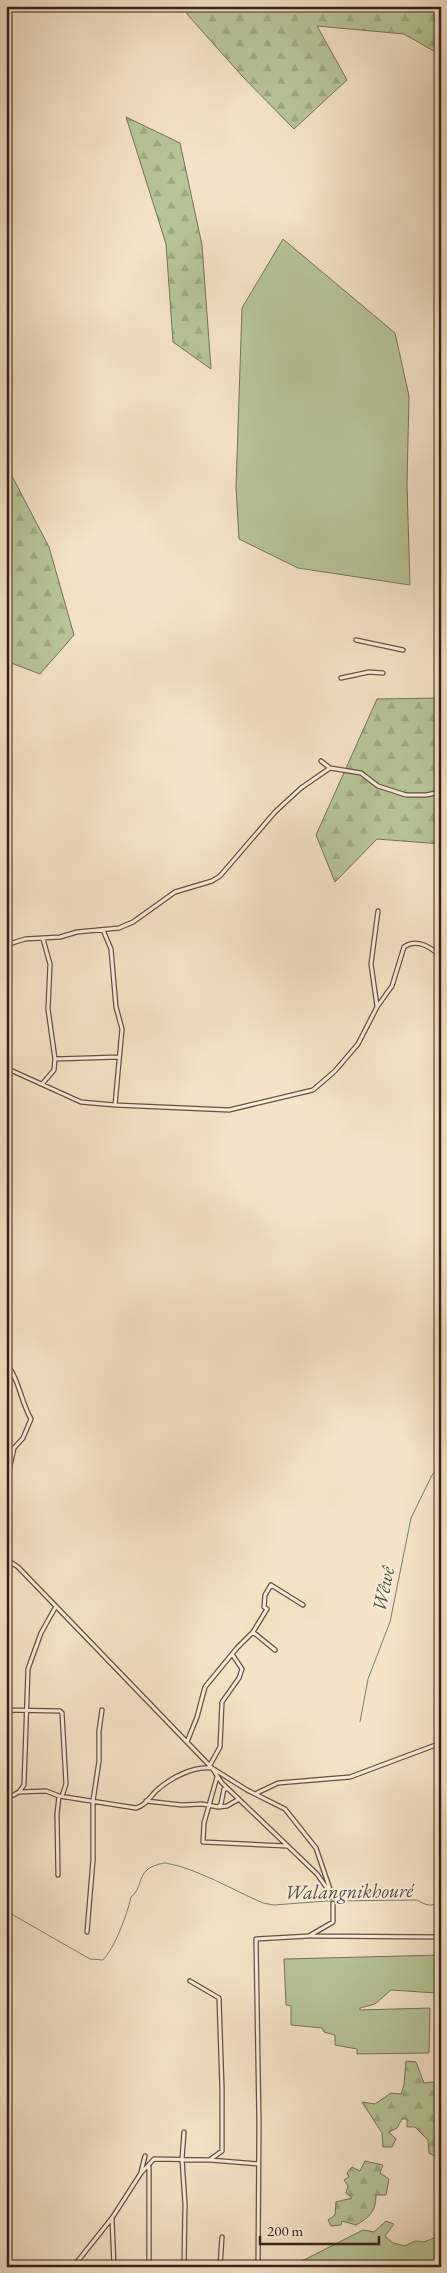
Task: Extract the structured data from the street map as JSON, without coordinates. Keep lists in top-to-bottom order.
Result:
{
  "water": ["Wêwê", "Walangnikhouré"],
  "scale_bar": "200 m"
}
